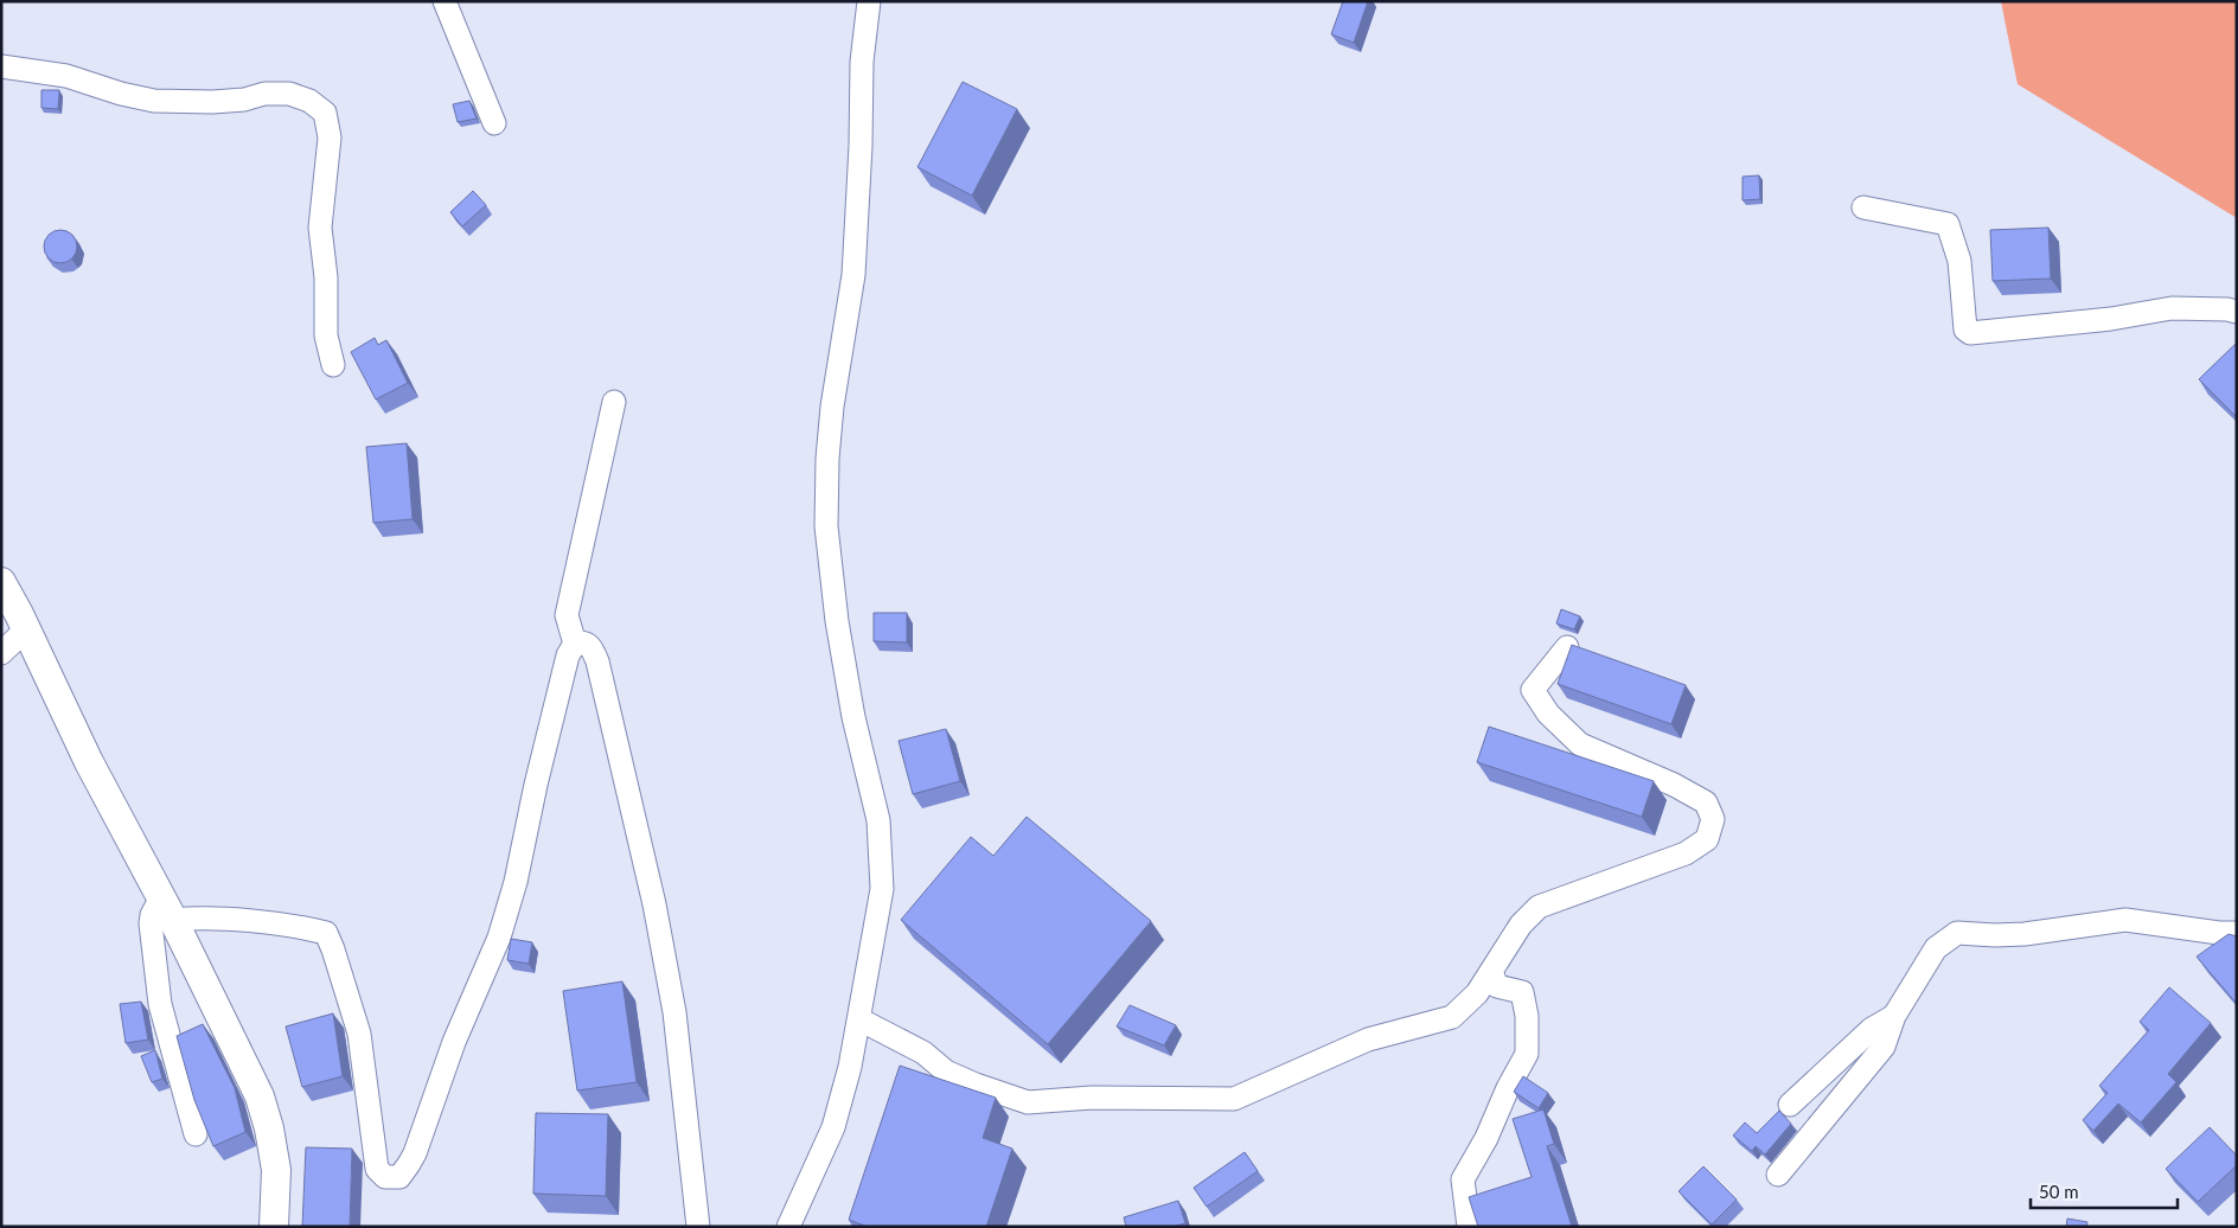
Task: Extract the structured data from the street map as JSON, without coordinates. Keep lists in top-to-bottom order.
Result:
{
  "scale_bar": "50 m"
}
